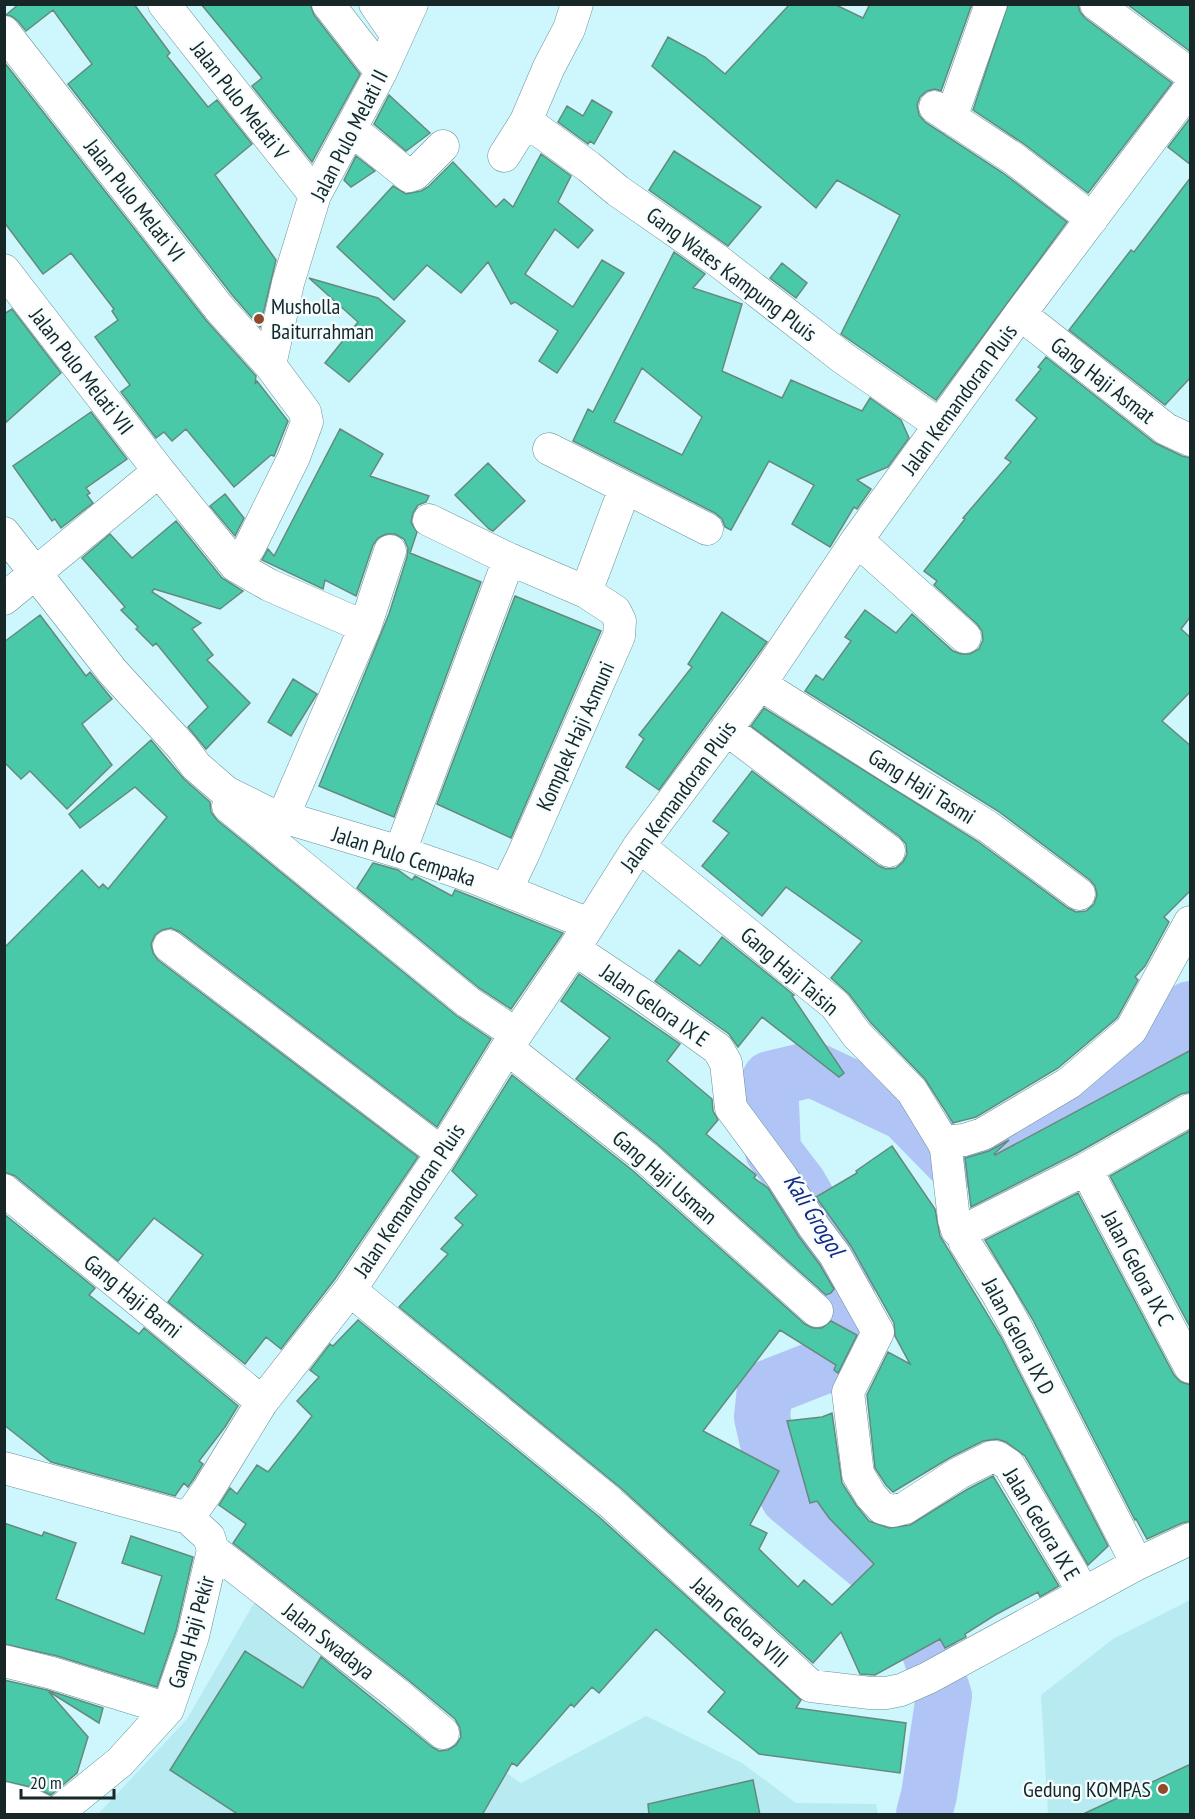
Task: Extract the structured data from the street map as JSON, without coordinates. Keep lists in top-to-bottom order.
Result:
{
  "streets": {
    "street": [
      "Jalan Pulo Melati V",
      "Jalan Pulo Melati II",
      "Jalan Pulo Melati VI",
      "Gang Wates Kampung Pluis",
      "Jalan Pulo Melati VII",
      "Gang Haji Asmat",
      "Jalan Kemandoran Pluis",
      "Komplek Haji Asmuni",
      "Gang Haji Tasmi",
      "Jalan Pulo Cempaka",
      "Gang Haji Taisin",
      "Jalan Gelora IX E",
      "Gang Haji Usman",
      "Jalan Gelora IX C",
      "Gang Haji Barni",
      "Jalan Gelora IX D",
      "Jalan Gelora VIII",
      "Gang Haji Pekir",
      "Jalan Swadaya"
    ]
  },
  "crossings": [
    ["Jalan Pulo Melati V", "Jalan Pulo Melati II"],
    ["Jalan Pulo Melati II", "Jalan Pulo Melati VI"],
    ["Gang Wates Kampung Pluis", "Jalan Kemandoran Pluis"],
    ["Gang Haji Asmat", "Jalan Kemandoran Pluis"],
    ["Jalan Kemandoran Pluis", "Gang Haji Tasmi"],
    ["Jalan Kemandoran Pluis", "Jalan Pulo Cempaka"],
    ["Jalan Kemandoran Pluis", "Gang Haji Taisin"],
    ["Jalan Kemandoran Pluis", "Jalan Gelora IX E"],
    ["Jalan Kemandoran Pluis", "Gang Haji Usman"],
    ["Jalan Kemandoran Pluis", "Gang Haji Barni"],
    ["Jalan Kemandoran Pluis", "Jalan Gelora VIII"],
    ["Jalan Kemandoran Pluis", "Gang Haji Pekir"],
    ["Komplek Haji Asmuni", "Jalan Pulo Cempaka"],
    ["Jalan Pulo Cempaka", "Jalan Gelora IX E"],
    ["Jalan Pulo Cempaka", "Gang Haji Usman"],
    ["Gang Haji Taisin", "Jalan Gelora IX D"],
    ["Jalan Gelora IX E", "Jalan Gelora VIII"],
    ["Jalan Gelora IX D", "Jalan Gelora VIII"],
    ["Gang Haji Pekir", "Jalan Swadaya"]
  ],
  "water": ["Kali Grogol"],
  "places": ["Musholla Baiturrahman", "Gedung KOMPAS"],
  "scale_bar": "20 m"
}
